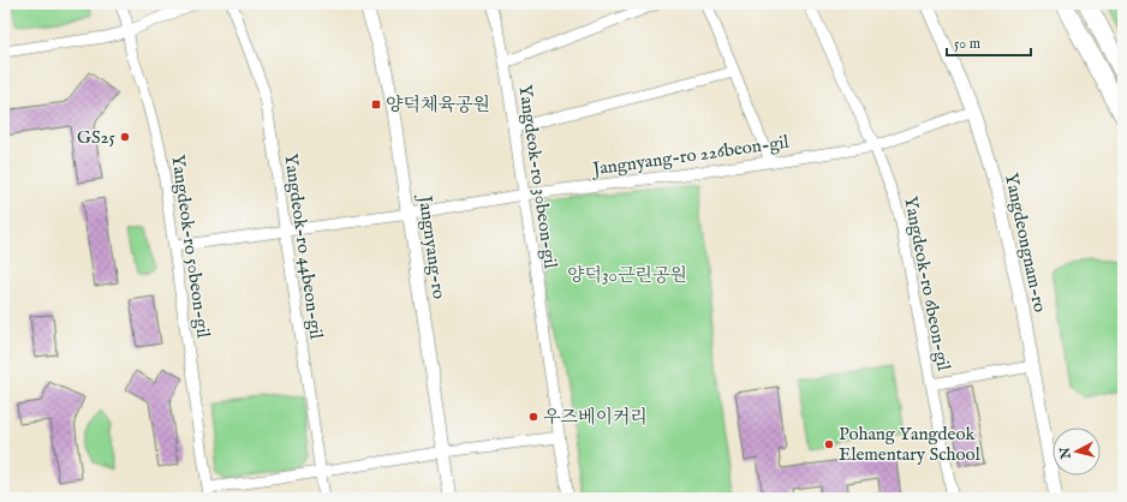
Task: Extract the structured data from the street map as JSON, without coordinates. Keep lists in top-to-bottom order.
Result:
{
  "streets": {
    "street": [
      "Jangnyang-ro 226beon-gil",
      "Yangdeok-ro 30beon-gil",
      "Yangdeongnam-ro",
      "Yangdeok-ro 50beon-gil",
      "Yangdeok-ro 44beon-gil",
      "Jangnyang-ro",
      "Yangdeok-ro 6beon-gil"
    ]
  },
  "crossings": [
    ["Jangnyang-ro 226beon-gil", "Yangdeok-ro 30beon-gil"],
    ["Jangnyang-ro 226beon-gil", "Yangdeongnam-ro"],
    ["Jangnyang-ro 226beon-gil", "Yangdeok-ro 50beon-gil"],
    ["Jangnyang-ro 226beon-gil", "Yangdeok-ro 44beon-gil"],
    ["Jangnyang-ro 226beon-gil", "Jangnyang-ro"],
    ["Jangnyang-ro 226beon-gil", "Yangdeok-ro 6beon-gil"]
  ],
  "parks": ["양덕30근린공원"],
  "places": {
    "transit": ["양덕체육공원"],
    "other": ["GS25", "우즈베이커리", "Pohang Yangdeok Elementary School"]
  },
  "scale_bar": "50 m",
  "north": "left"
}
